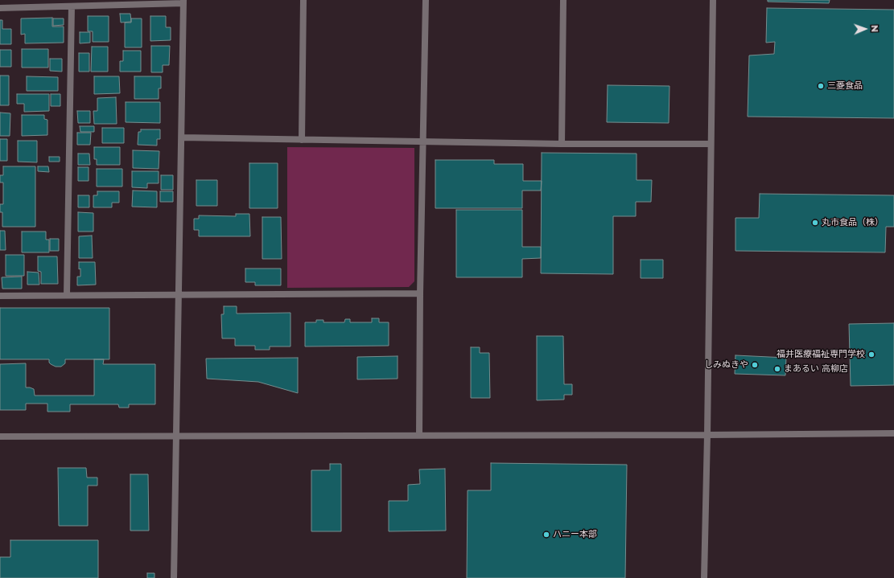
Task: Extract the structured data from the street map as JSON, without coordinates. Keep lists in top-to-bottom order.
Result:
{
  "places": [
    "三菱食品",
    "丸市食品（株）",
    "福井医療福祉専門学校",
    "しみぬきや",
    "まあるい 高柳店",
    "ハニー本部"
  ],
  "north": "right"
}
